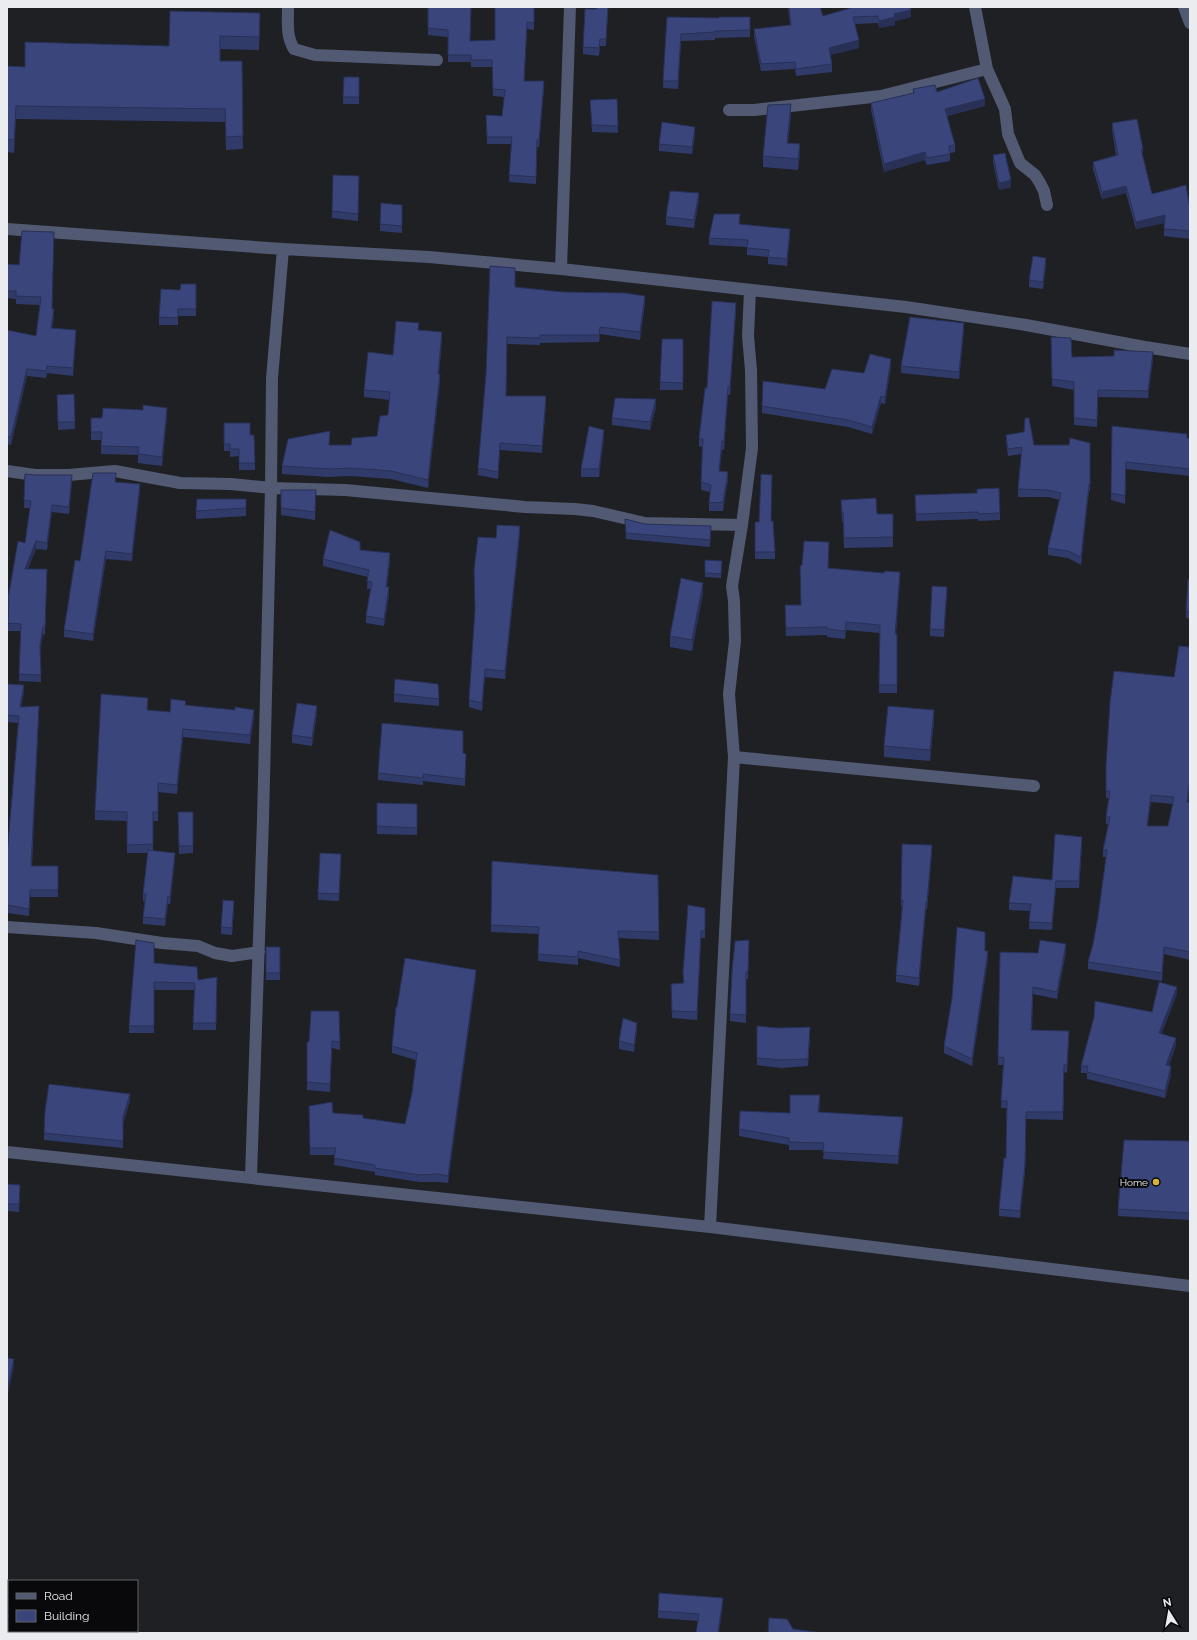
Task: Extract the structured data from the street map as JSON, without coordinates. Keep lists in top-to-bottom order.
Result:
{
  "places": ["Home"],
  "legend": ["Road", "Building"],
  "north": "top"
}
